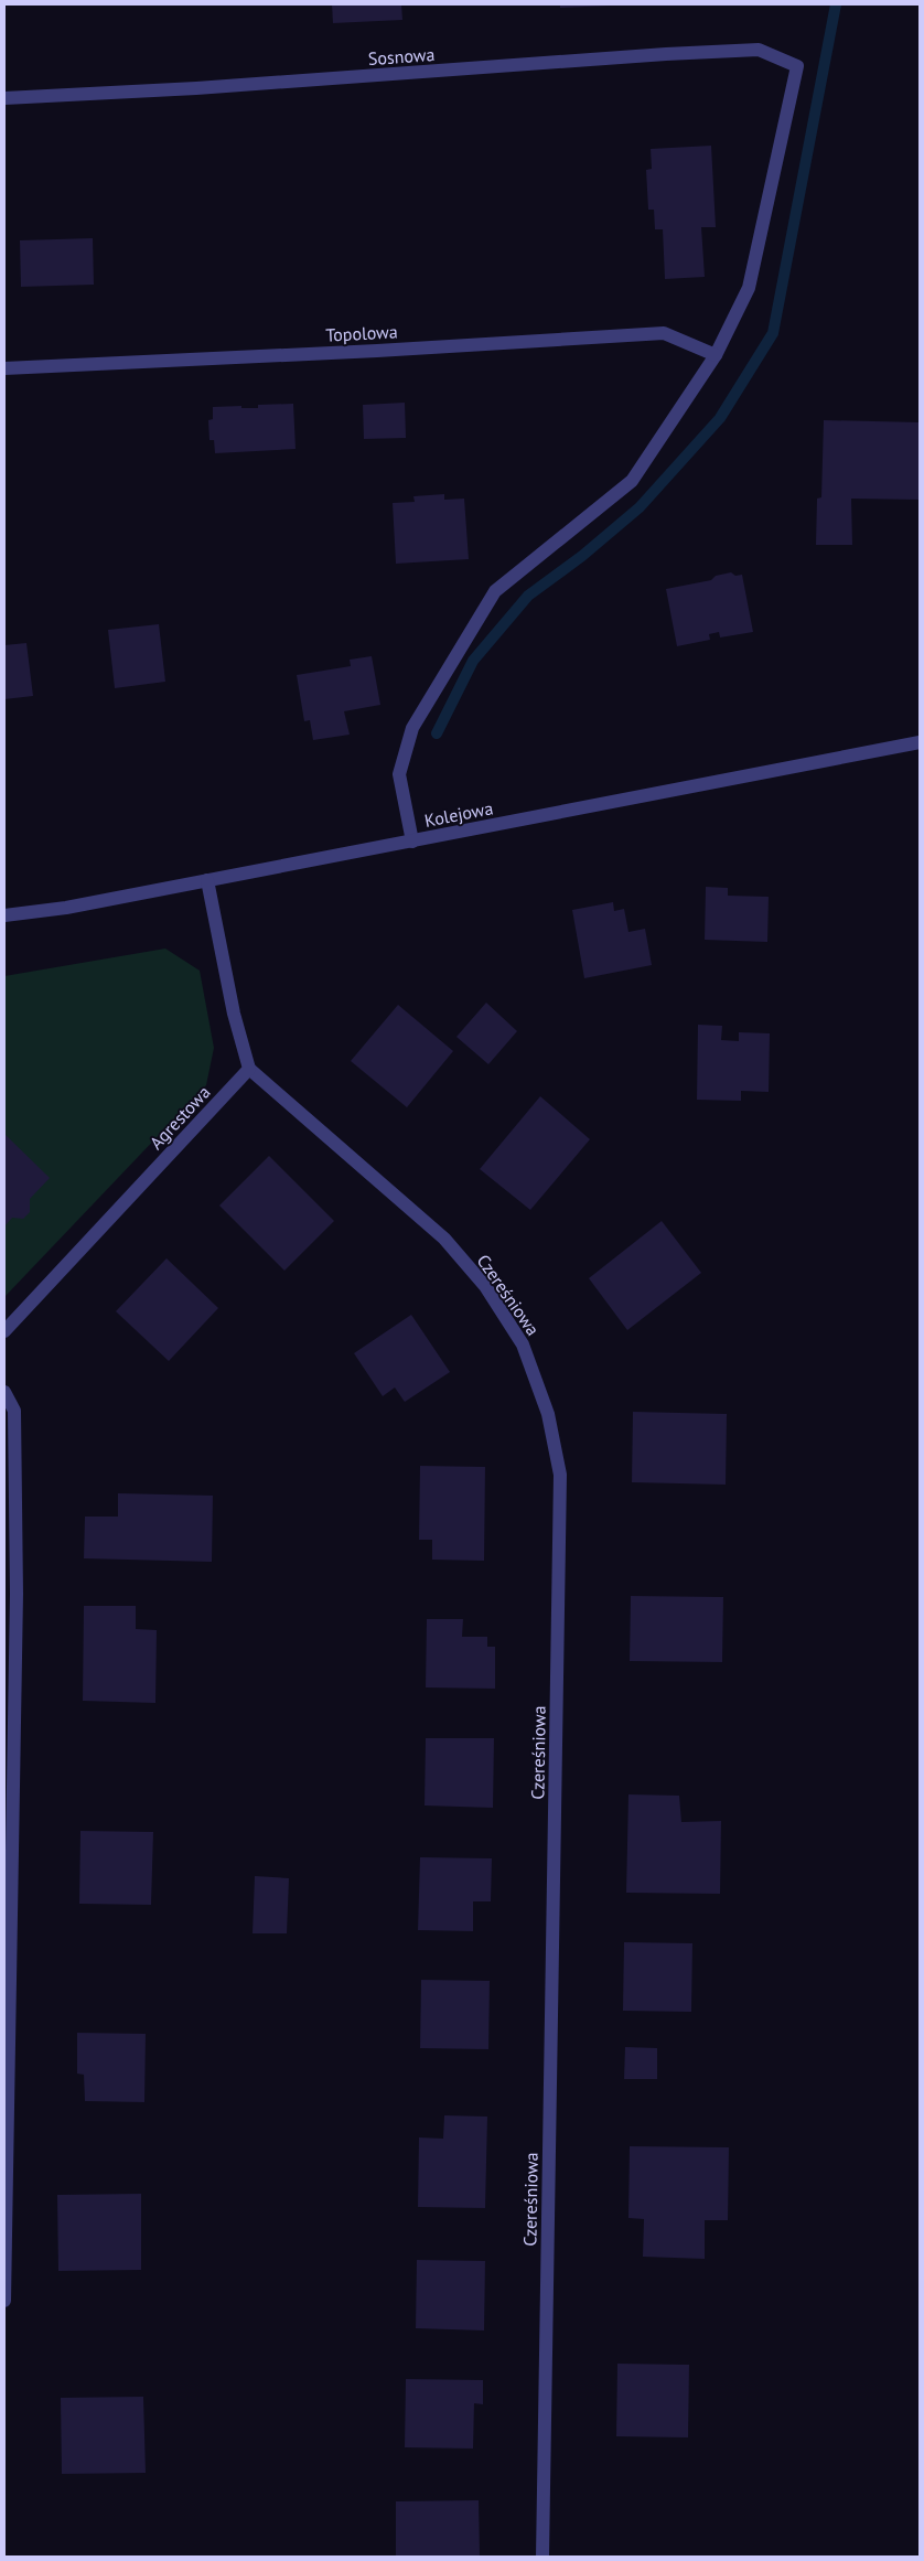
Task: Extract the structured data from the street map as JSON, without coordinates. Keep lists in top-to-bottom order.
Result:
{
  "streets": {
    "street": [
      "Sosnowa",
      "Topolowa",
      "Kolejowa",
      "Agrestowa",
      "Czereśniowa"
    ]
  },
  "crossings": [
    ["Sosnowa", "Topolowa"],
    ["Agrestowa", "Czereśniowa"]
  ]
}
